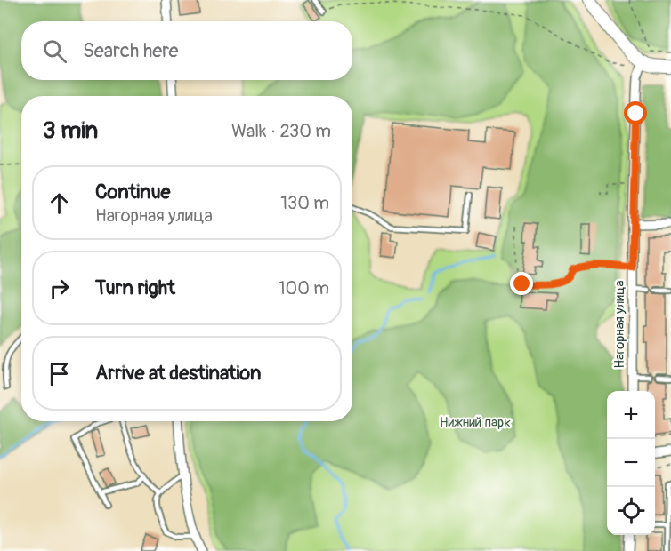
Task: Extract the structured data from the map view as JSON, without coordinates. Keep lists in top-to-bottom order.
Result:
{
  "streets": {
    "street": ["Нагорная улица"]
  },
  "parks": ["Нижний парк"],
  "page": {
    "search": "Search here",
    "heading": ["3 min", "Walk · 230 m"],
    "list": [
      ["Continue", "Нагорная улица", "130 m"],
      ["Turn right", "100 m"],
      "Arrive at destination"
    ],
    "map_buttons": ["+", "−"]
  }
}
